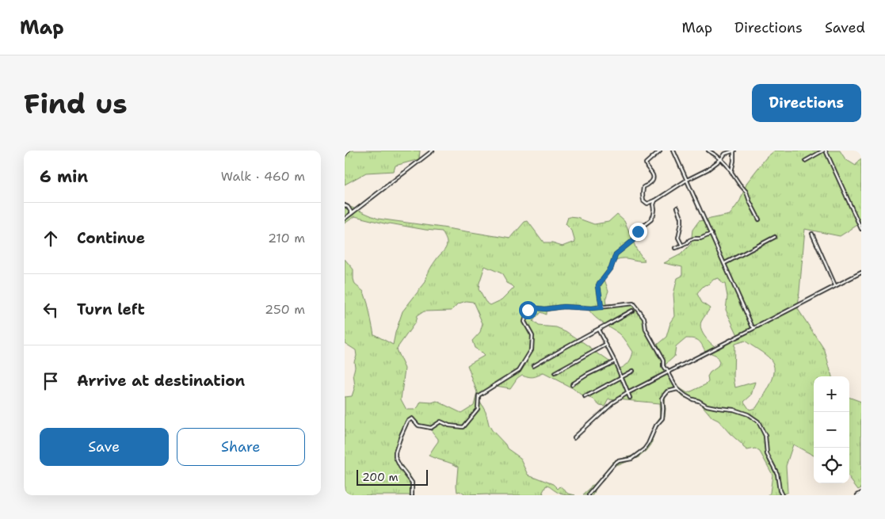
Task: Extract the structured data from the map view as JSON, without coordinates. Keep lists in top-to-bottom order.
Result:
{
  "scale_bar": "200 m",
  "page": {
    "header": "Map",
    "nav": ["Map", "Directions", "Saved"],
    "buttons": [
      "Directions",
      ["Save", "Share"]
    ],
    "title": "Find us",
    "heading": ["6 min", "Walk · 460 m"],
    "list": [
      ["Continue", "210 m"],
      ["Turn left", "250 m"],
      "Arrive at destination"
    ],
    "map_buttons": ["+", "−"],
    "scale": "200 m"
  }
}
